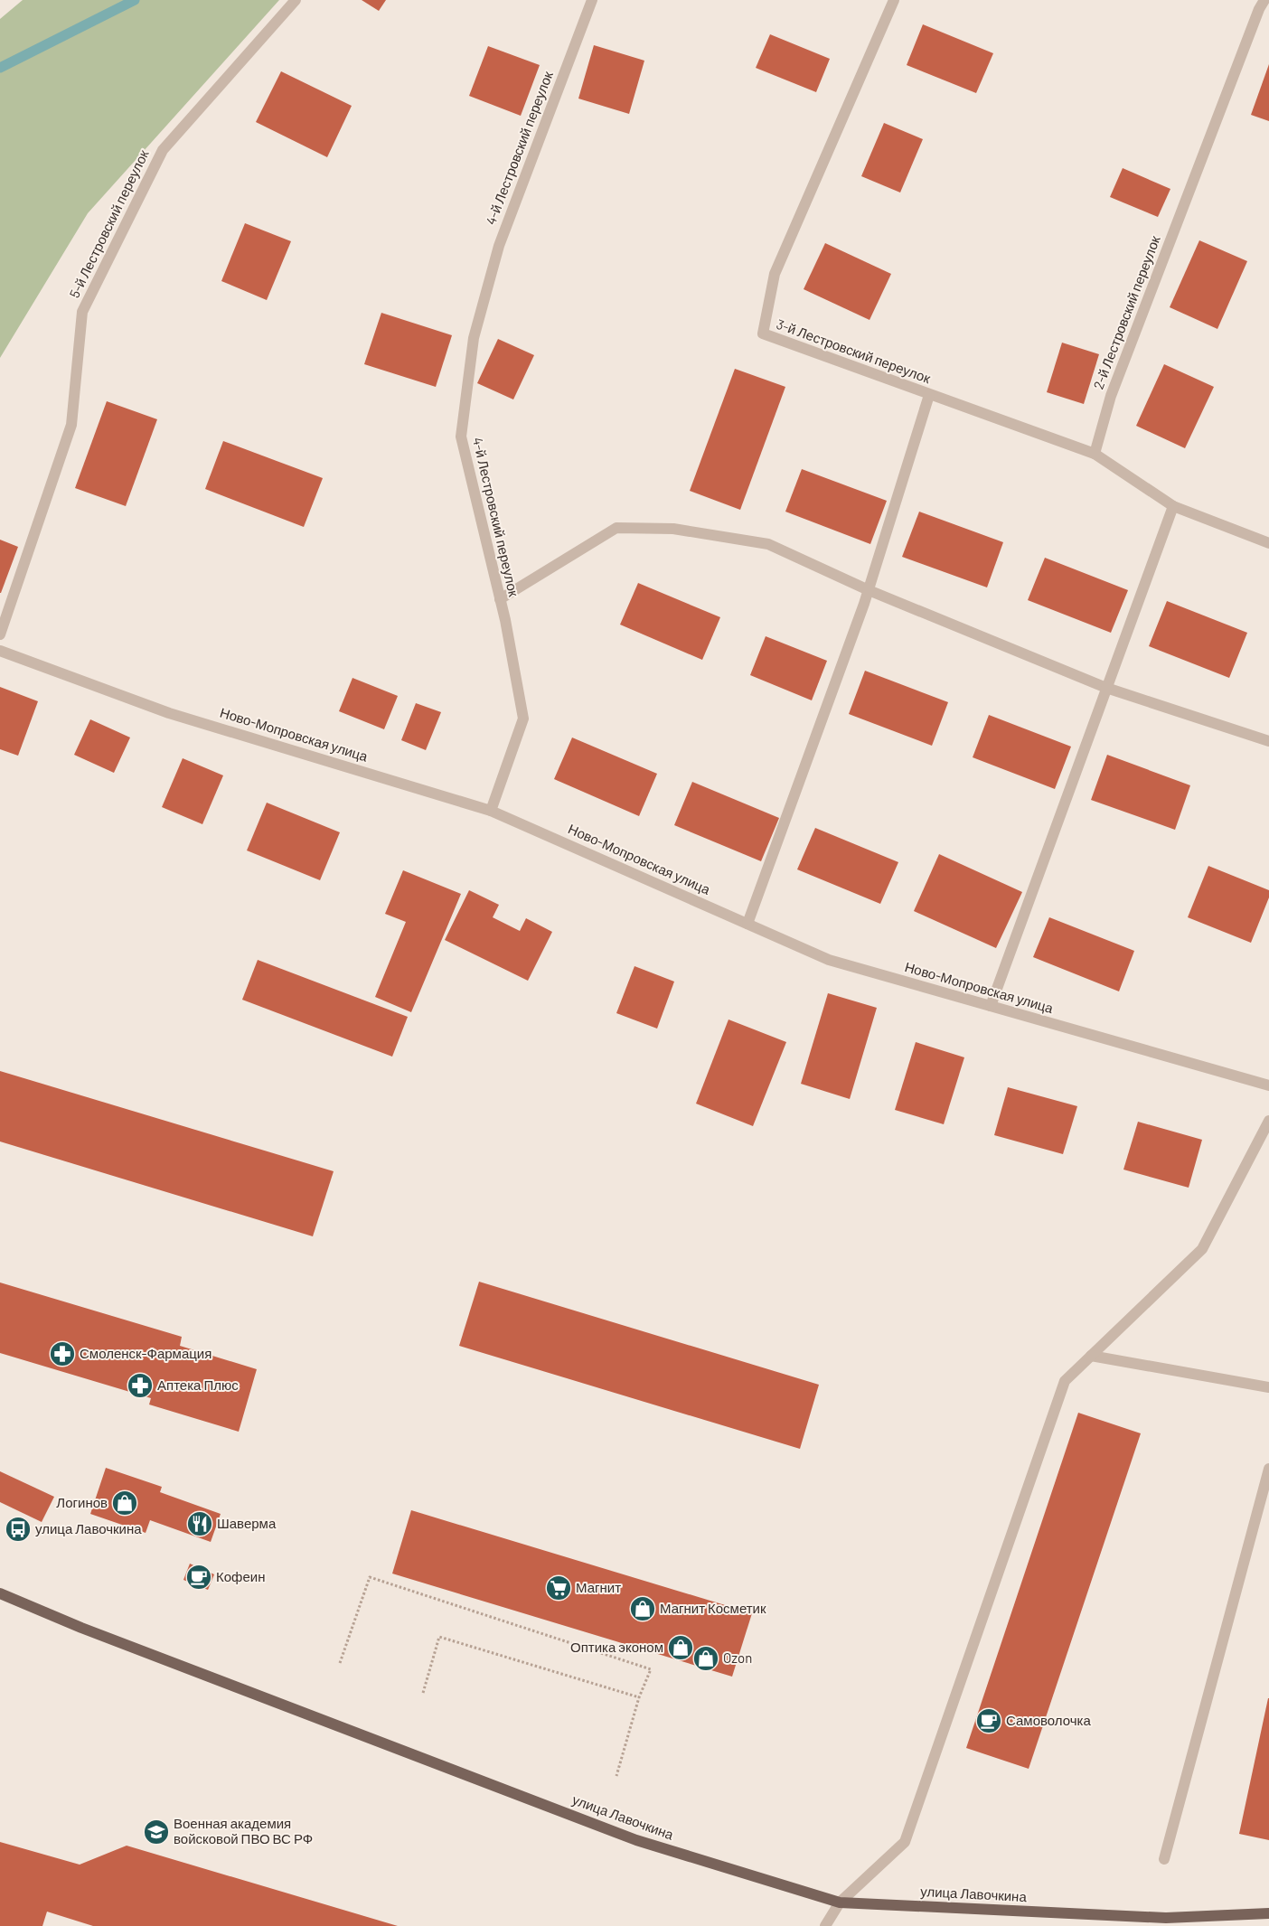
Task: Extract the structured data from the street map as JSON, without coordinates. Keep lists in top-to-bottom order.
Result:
{
  "streets": {
    "main road": ["улица Лавочкина"],
    "street": [
      "4-й Лестровский переулок",
      "5-й Лестровский переулок",
      "2-й Лестровский переулок",
      "3-й Лестровский переулок",
      "Ново-Мопровская улица"
    ]
  },
  "crossings": [
    ["4-й Лестровский переулок", "Ново-Мопровская улица"],
    ["2-й Лестровский переулок", "3-й Лестровский переулок"]
  ],
  "places": {
    "pharmacy": ["Смоленск-Фармация", "Аптека Плюс"],
    "shop": [
      "Логинов",
      "Магнит Косметик",
      "Оптика эконом",
      "Ozon"
    ],
    "restaurant": ["Шаверма"],
    "bus stop": ["улица Лавочкина"],
    "cafe": ["Кофеин", "Самоволочка"],
    "supermarket": ["Магнит"],
    "school or university": ["Военная академия войсковой ПВО ВС РФ"]
  }
}
